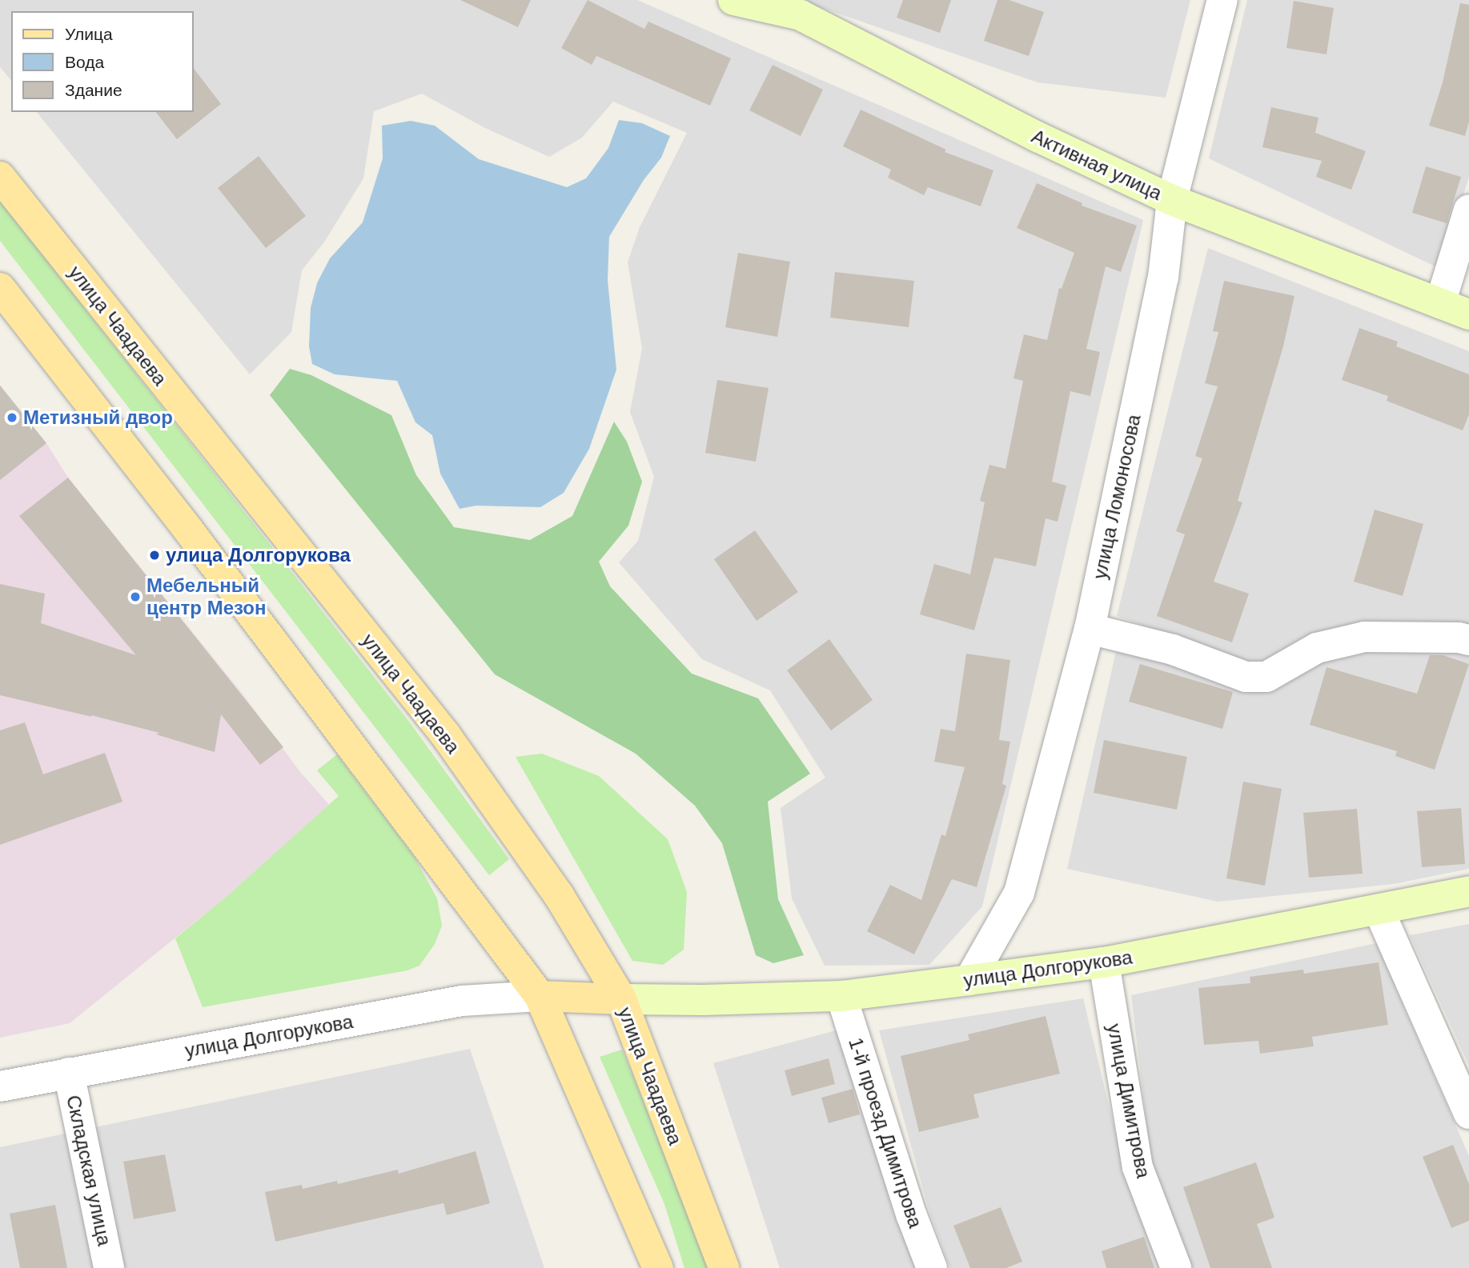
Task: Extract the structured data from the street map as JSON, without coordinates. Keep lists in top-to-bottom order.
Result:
{
  "streets": {
    "main road": ["Активная улица", "улица Чаадаева", "улица Долгорукова"],
    "street": [
      "улица Ломоносова",
      "улица Димитрова",
      "1-й проезд Димитрова",
      "Складская улица"
    ]
  },
  "crossings": [
    ["Активная улица", "улица Ломоносова"],
    ["улица Чаадаева", "улица Долгорукова"],
    ["улица Ломоносова", "улица Долгорукова"],
    ["улица Долгорукова", "улица Димитрова"],
    ["улица Долгорукова", "1-й проезд Димитрова"],
    ["улица Долгорукова", "Складская улица"]
  ],
  "places": ["Метизный двор", "улица Долгорукова", "Мебельный центр Мезон"],
  "legend": ["Улица", "Вода", "Здание"]
}
